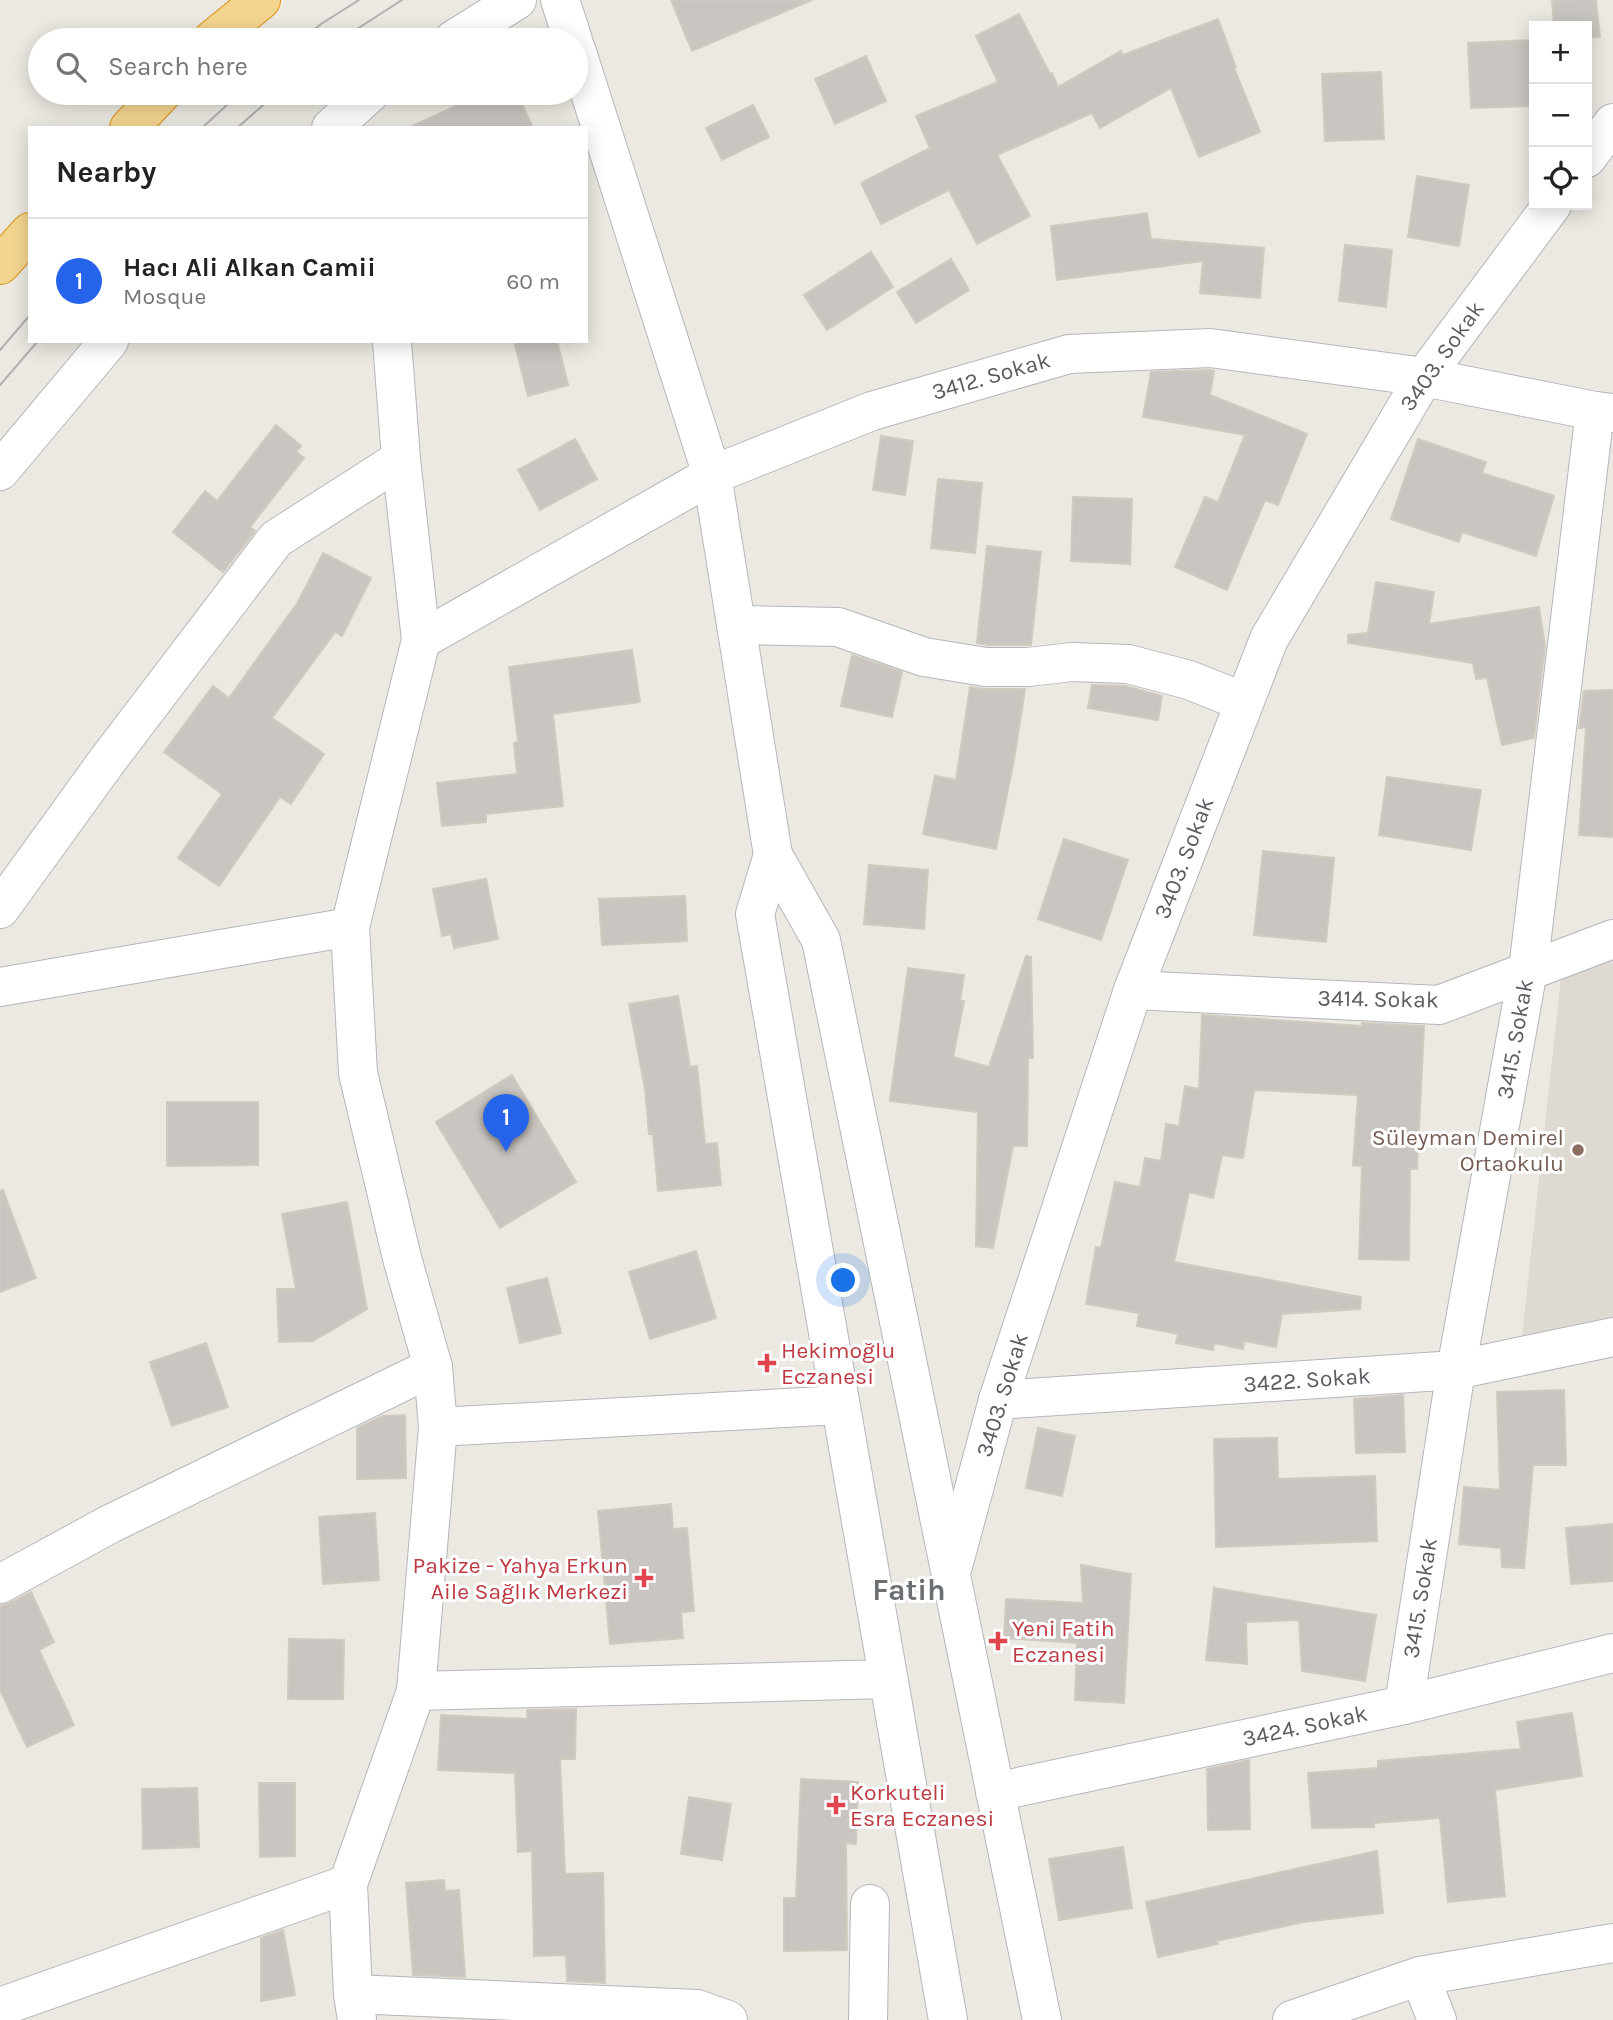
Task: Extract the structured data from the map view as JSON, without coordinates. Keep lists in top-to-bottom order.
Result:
{
  "streets": {
    "street": [
      "3403. Sokak",
      "3412. Sokak",
      "3414. Sokak",
      "3415. Sokak",
      "3422. Sokak",
      "3424. Sokak"
    ]
  },
  "crossings": [
    ["3403. Sokak", "3412. Sokak"],
    ["3403. Sokak", "3414. Sokak"],
    ["3403. Sokak", "3422. Sokak"],
    ["3412. Sokak", "3415. Sokak"],
    ["3414. Sokak", "3415. Sokak"],
    ["3415. Sokak", "3422. Sokak"],
    ["3415. Sokak", "3424. Sokak"]
  ],
  "districts": ["Fatih"],
  "places": {
    "other": ["Süleyman Demirel Ortaokulu"],
    "health": [
      "Hekimoğlu Eczanesi",
      "Pakize - Yahya Erkun Aile Sağlık Merkezi",
      "Yeni Fatih Eczanesi",
      "Korkuteli Esra Eczanesi"
    ]
  },
  "page": {
    "map_buttons": ["+", "−"],
    "search": "Search here",
    "heading": "Nearby",
    "list": [
      {
        "mark": "1",
        "name": "Hacı Ali Alkan Camii",
        "note": "Mosque",
        "value": "60 m"
      }
    ],
    "pins": "1"
  }
}
